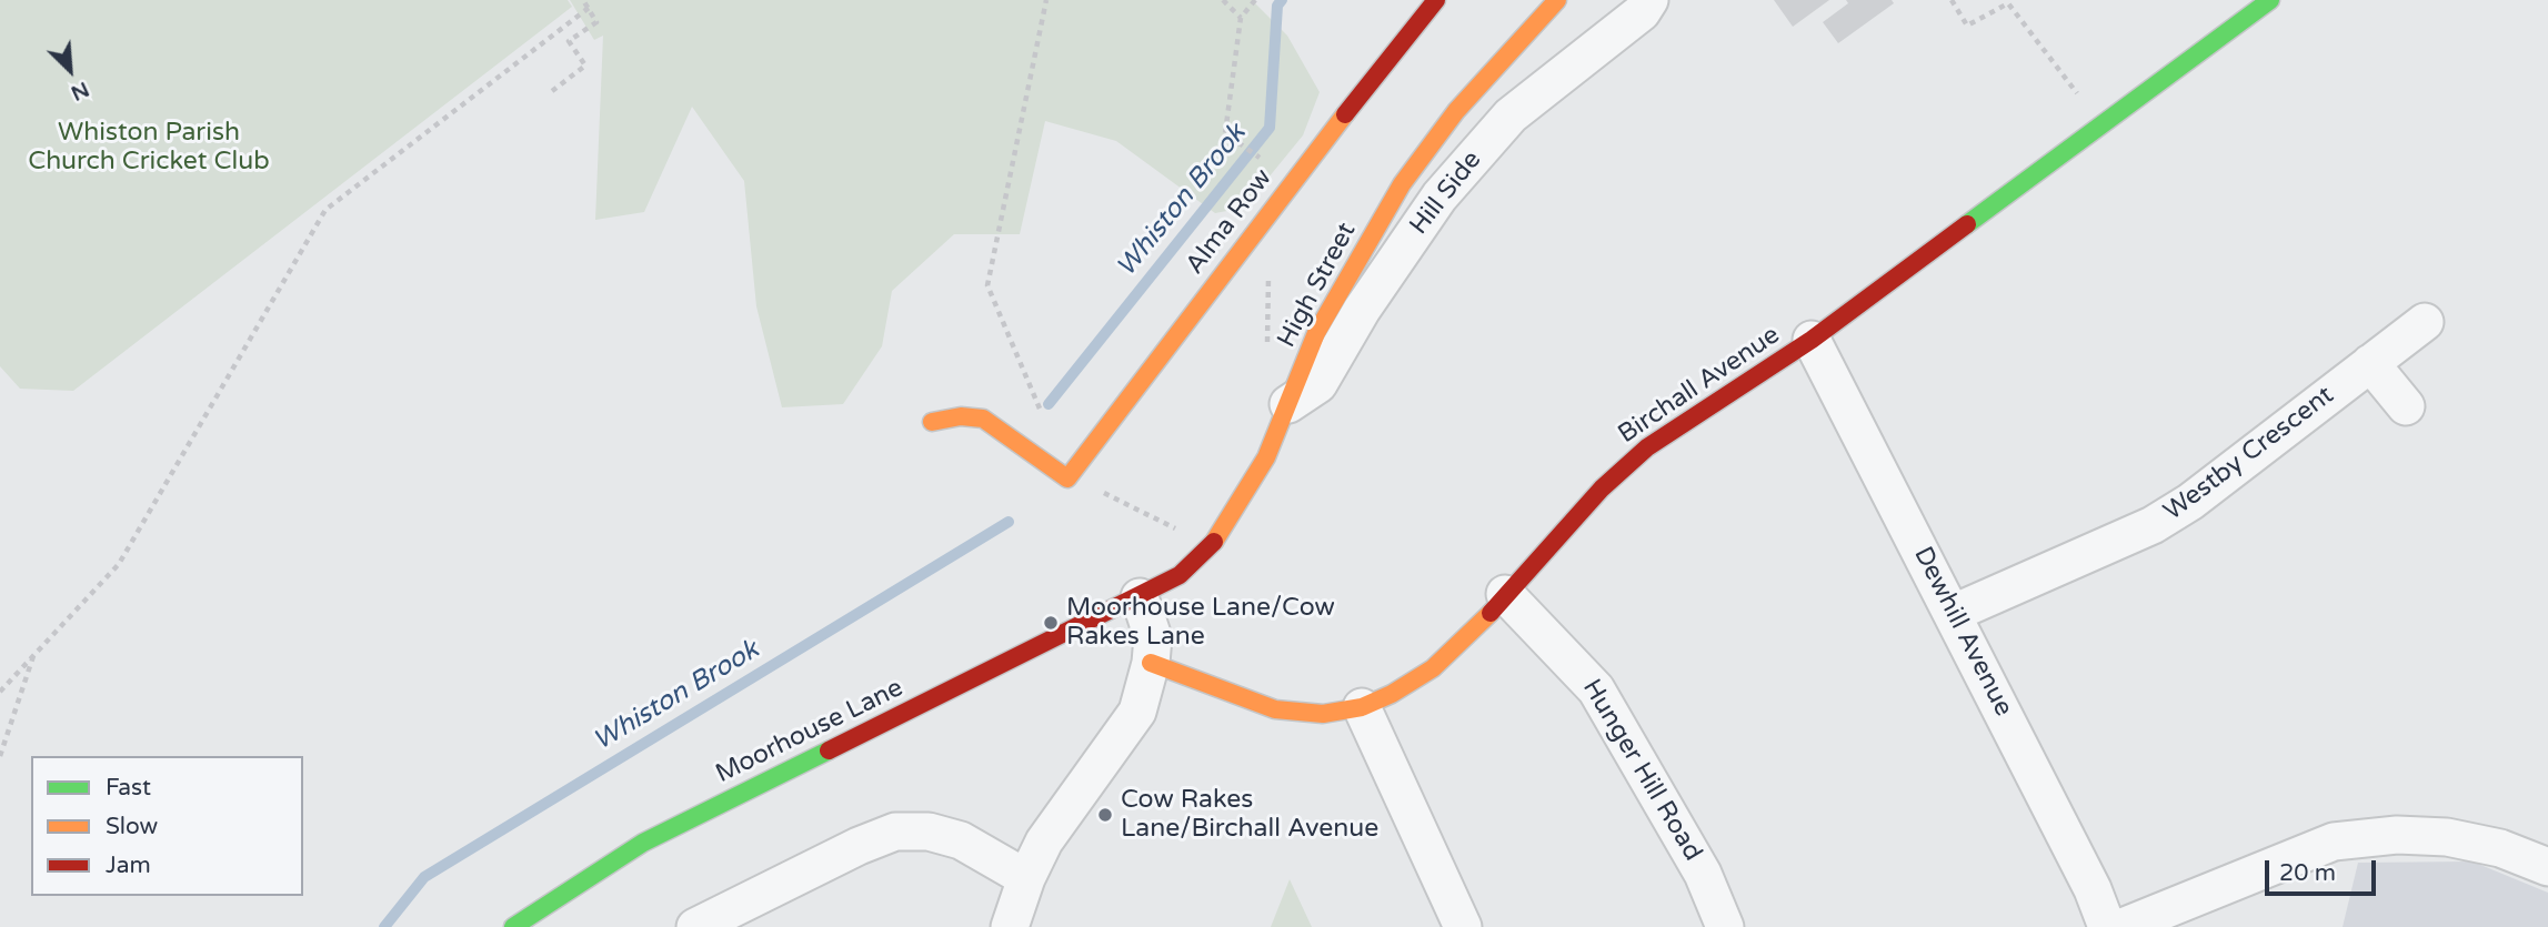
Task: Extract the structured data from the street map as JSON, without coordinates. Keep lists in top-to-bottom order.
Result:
{
  "streets": {
    "street": [
      "Hill Side",
      "Alma Row",
      "High Street",
      "Birchall Avenue",
      "Westby Crescent",
      "Dewhill Avenue",
      "Moorhouse Lane",
      "Hunger Hill Road"
    ]
  },
  "crossings": [
    ["Hill Side", "High Street"],
    ["High Street", "Moorhouse Lane"],
    ["Birchall Avenue", "Dewhill Avenue"],
    ["Birchall Avenue", "Hunger Hill Road"],
    ["Westby Crescent", "Dewhill Avenue"]
  ],
  "water": ["Whiston Brook"],
  "parks": ["Whiston Parish Church Cricket Club"],
  "places": ["Moorhouse Lane/Cow Rakes Lane", "Cow Rakes Lane/Birchall Avenue"],
  "legend": ["Fast", "Slow", "Jam"],
  "scale_bar": "20 m",
  "north": "bottom right"
}
